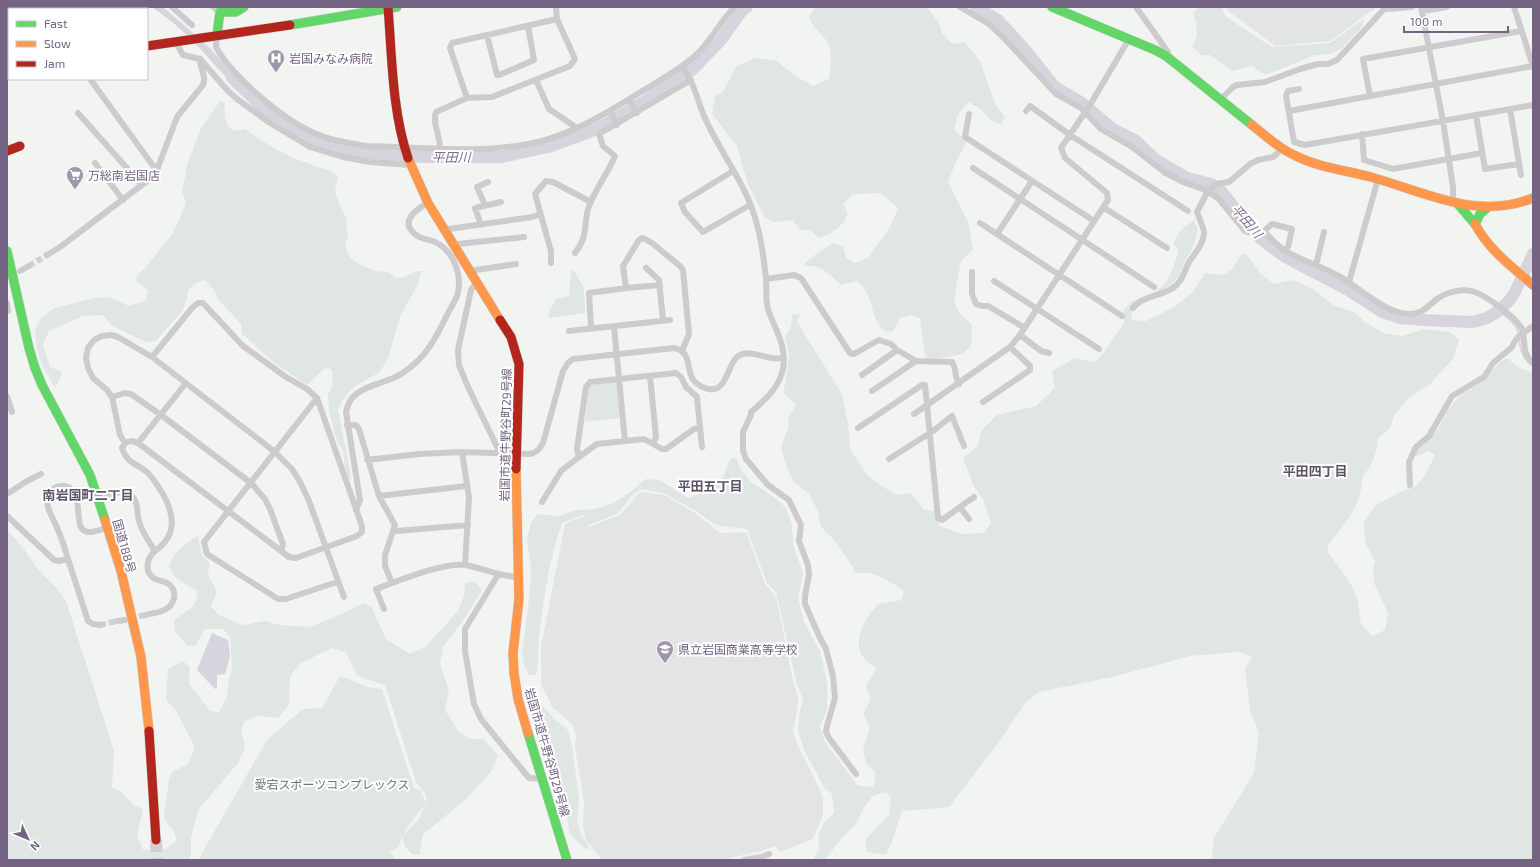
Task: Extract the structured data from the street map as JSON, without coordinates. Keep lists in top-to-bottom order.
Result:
{
  "streets": {
    "main road": ["岩国市道牛野谷町29号線", "国道188号"]
  },
  "districts": ["平田四丁目", "平田五丁目", "南岩国町二丁目"],
  "water": ["平田川"],
  "parks": ["愛宕スポーツコンプレックス"],
  "places": {
    "hospital": ["岩国みなみ病院"],
    "supermarket": ["万総南岩国店"],
    "school or university": ["県立岩国商業高等学校"]
  },
  "legend": ["Fast", "Slow", "Jam"],
  "scale_bar": "100 m",
  "north": "bottom right"
}
